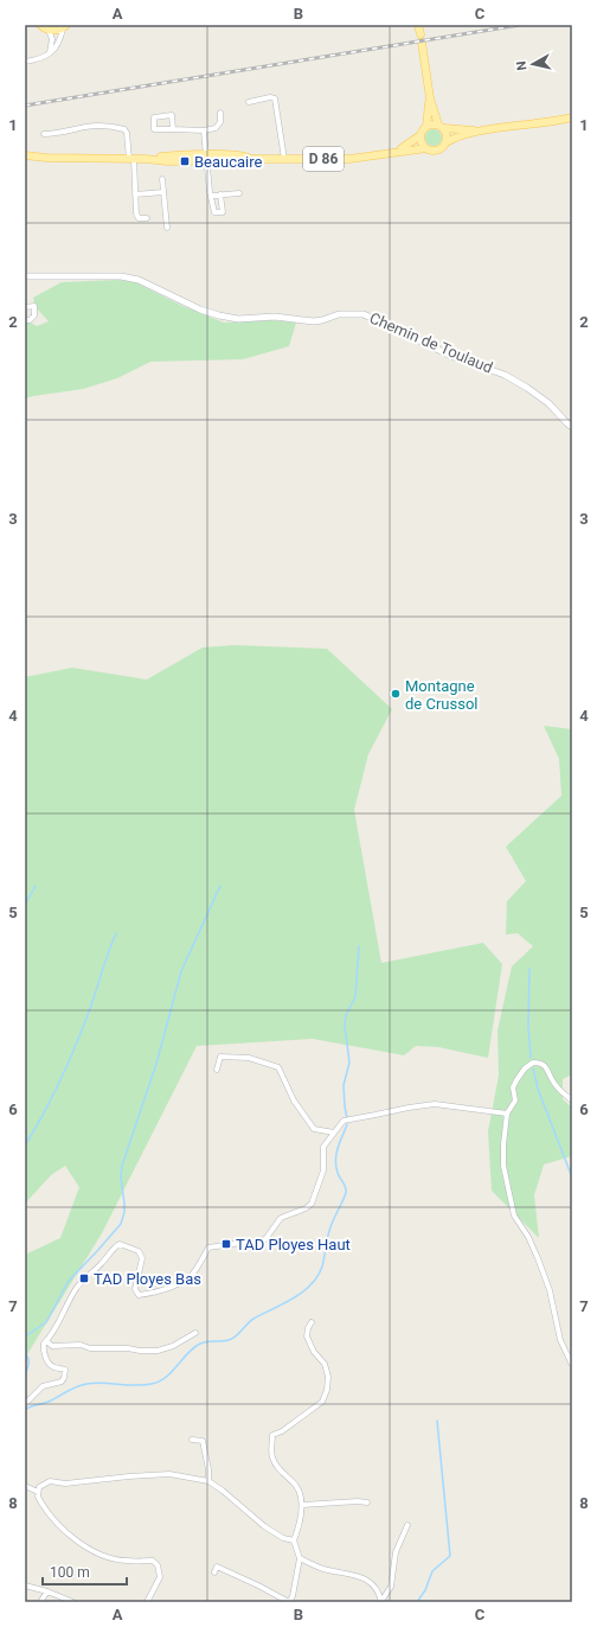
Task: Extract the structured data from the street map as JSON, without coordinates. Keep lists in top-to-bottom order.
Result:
{
  "streets": {
    "main road": ["D 86"],
    "street": ["Chemin de Toulaud"]
  },
  "places": {
    "transit": ["Beaucaire", "TAD Ployes Haut", "TAD Ployes Bas"],
    "other": ["Montagne de Crussol"]
  },
  "scale_bar": "100 m",
  "north": "left",
  "grid": {
    "columns": ["A", "B", "C"],
    "rows": [
      "1",
      "2",
      "3",
      "4",
      "5",
      "6",
      "7",
      "8"
    ]
  }
}
